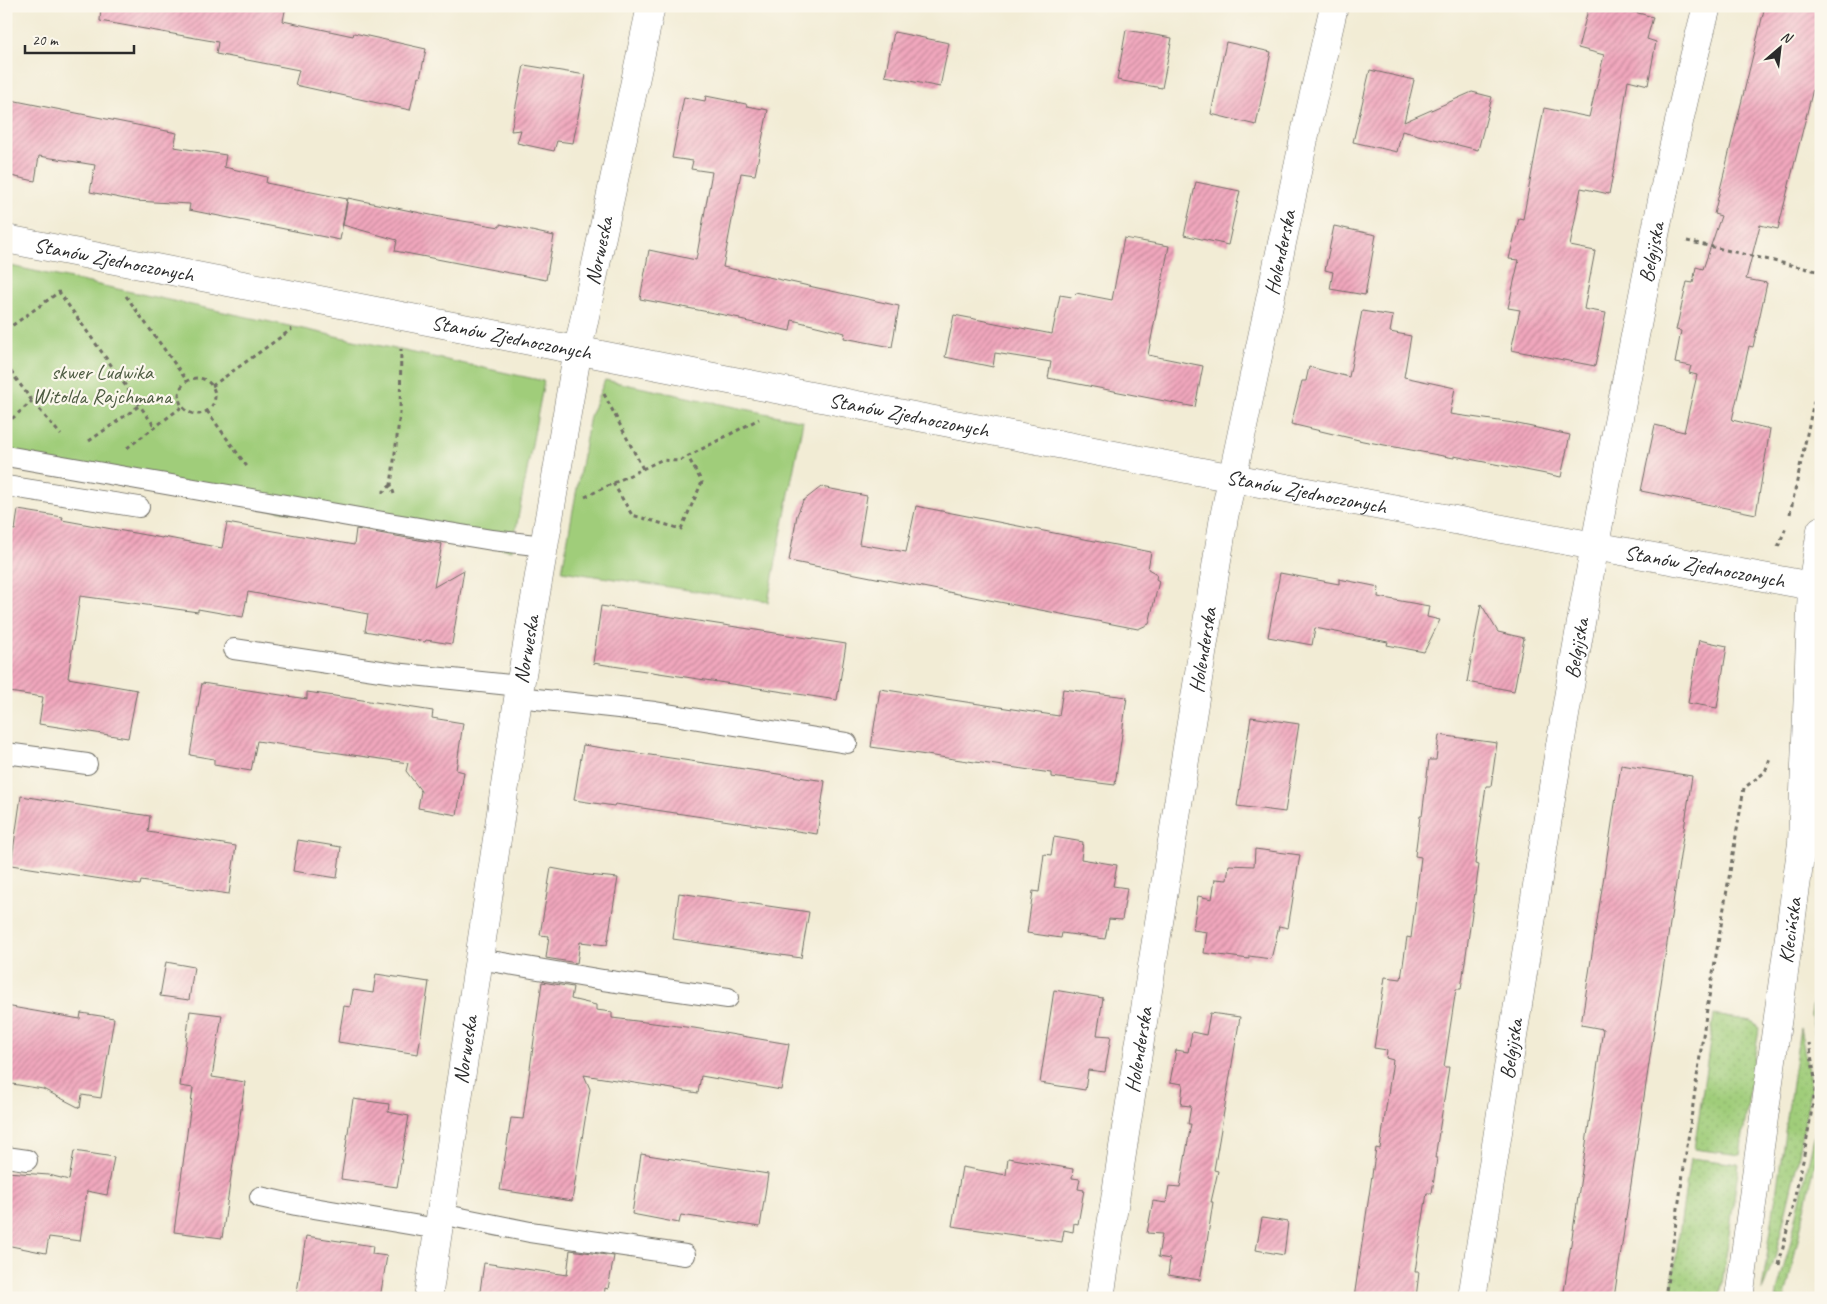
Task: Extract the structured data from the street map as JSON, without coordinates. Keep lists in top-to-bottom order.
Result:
{
  "streets": {
    "street": [
      "Norweska",
      "Holenderska",
      "Belgijska",
      "Stanów Zjednoczonych",
      "Klecińska"
    ]
  },
  "crossings": [
    ["Norweska", "Stanów Zjednoczonych"],
    ["Holenderska", "Stanów Zjednoczonych"],
    ["Belgijska", "Stanów Zjednoczonych"],
    ["Stanów Zjednoczonych", "Klecińska"]
  ],
  "parks": ["skwer Ludwika Witolda Rajchmana"],
  "scale_bar": "20 m",
  "north": "top right"
}
